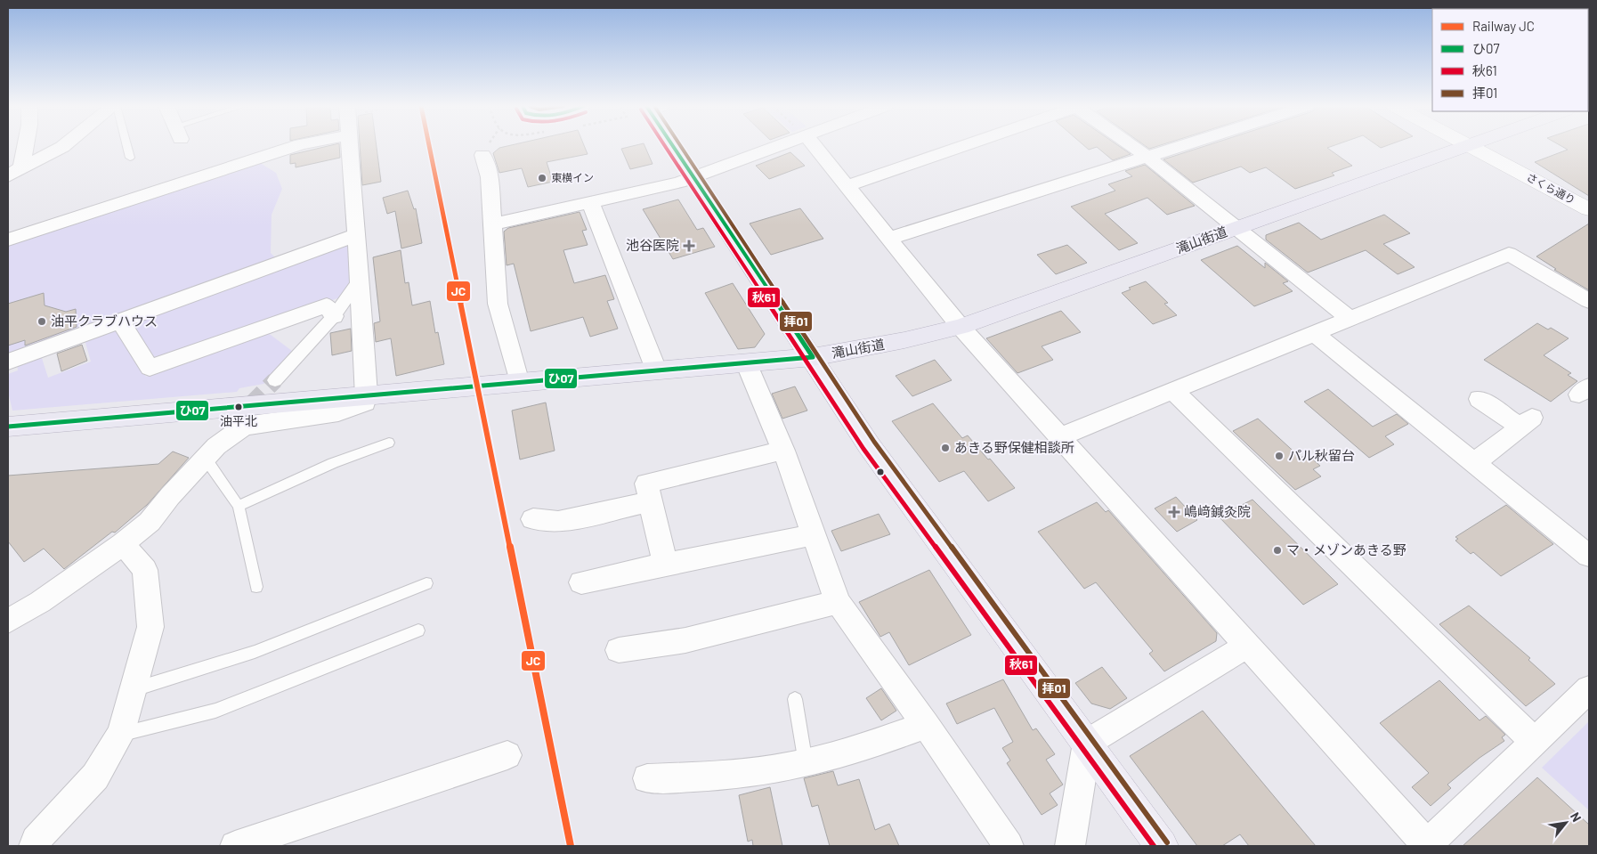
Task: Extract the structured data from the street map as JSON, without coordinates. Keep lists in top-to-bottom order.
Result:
{
  "streets": {
    "highway": ["滝山街道"],
    "street": ["さくら通り"]
  },
  "places": {
    "other": [
      "東横イン",
      "油平クラブハウス",
      "油平北",
      "あきる野保健相談所",
      "パル秋留台",
      "マ・メゾンあきる野"
    ],
    "health": ["池谷医院", "嶋﨑鍼灸院"]
  },
  "lines": [
    "rail line JC",
    "transit line ひ07",
    "transit line 秋61",
    "transit line 拝01"
  ],
  "legend": [
    "Railway JC",
    "ひ07",
    "秋61",
    "拝01"
  ],
  "north": "top right"
}
